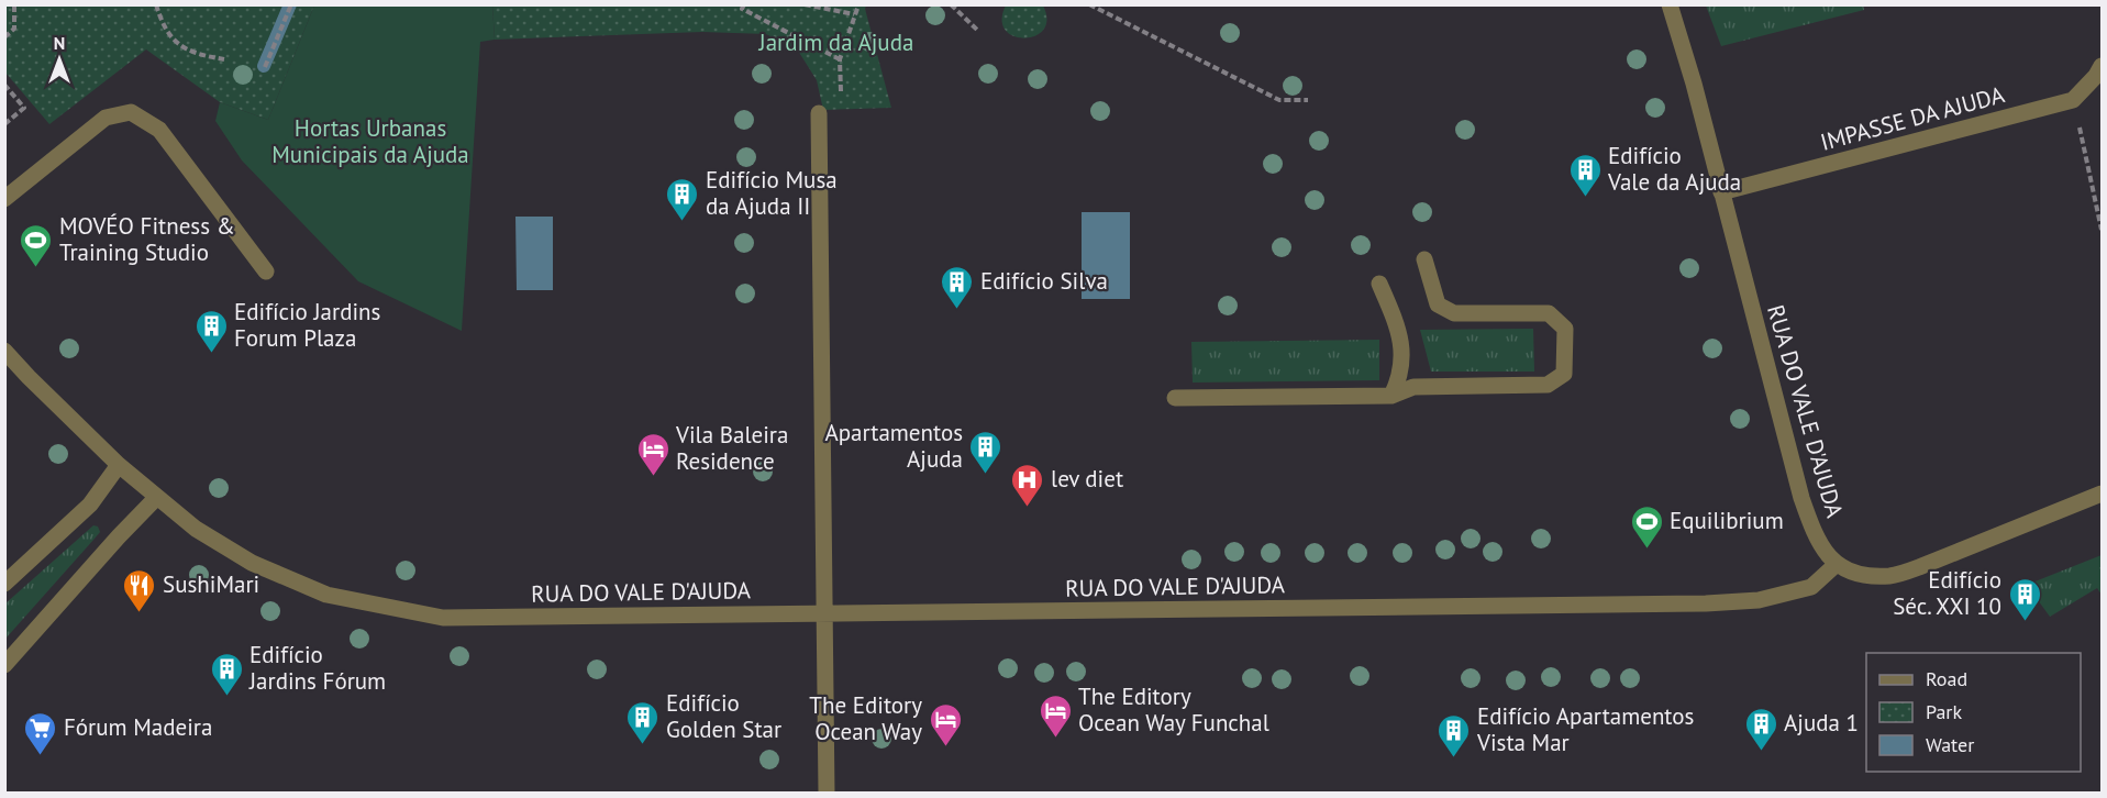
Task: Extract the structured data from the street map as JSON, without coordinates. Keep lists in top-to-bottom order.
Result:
{
  "streets": {
    "street": ["IMPASSE DA AJUDA", "RUA DO VALE D'AJUDA"]
  },
  "crossings": [
    ["IMPASSE DA AJUDA", "RUA DO VALE D'AJUDA"]
  ],
  "parks": ["Jardim da Ajuda", "Hortas Urbanas Municipais da Ajuda"],
  "places": {
    "building": [
      "Edifício Vale da Ajuda",
      "Edifício Musa da Ajuda II",
      "Edifício Silva",
      "Edifício Jardins Forum Plaza",
      "Apartamentos Ajuda",
      "Edifício Séc. XXI 10",
      "Edifício Jardins Fórum",
      "Edifício Golden Star",
      "Ajuda 1",
      "Edifício Apartamentos Vista Mar"
    ],
    "sports": ["MOVÉO Fitness & Training Studio", "Equilibrium"],
    "hotel": ["Vila Baleira Residence", "The Editory Ocean Way Funchal", "The Editory Ocean Way"],
    "hospital": ["lev diet"],
    "restaurant": ["SushiMari"],
    "supermarket": ["Fórum Madeira"]
  },
  "legend": ["Road", "Park", "Water"],
  "north": "top"
}
